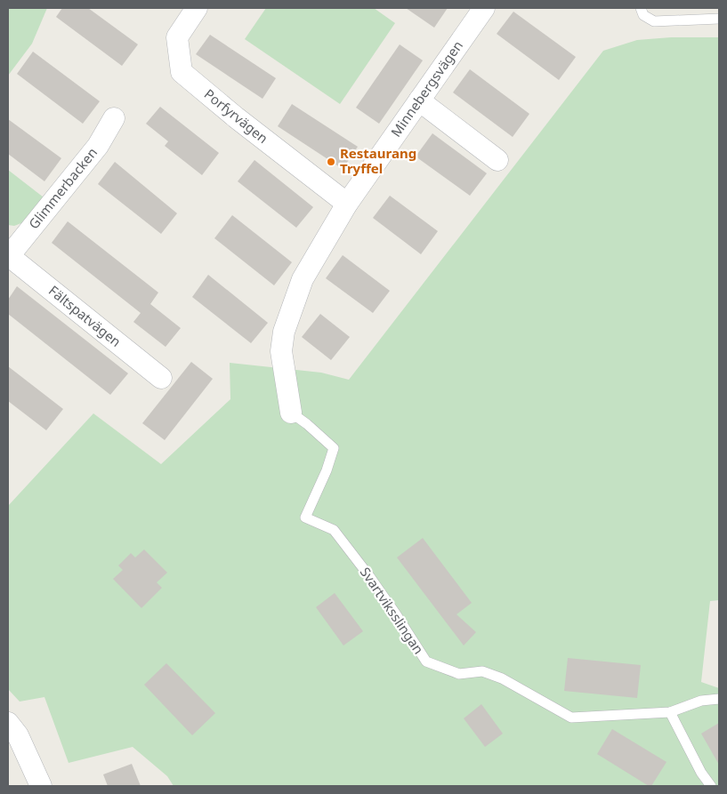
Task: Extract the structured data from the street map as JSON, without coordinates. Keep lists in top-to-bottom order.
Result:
{
  "streets": {
    "street": [
      "Minnebergsvägen",
      "Porfyrvägen",
      "Glimmerbacken",
      "Fältspatvägen"
    ],
    "lane": ["Svartviksslingan"]
  },
  "crossings": [
    ["Minnebergsvägen", "Porfyrvägen"],
    ["Minnebergsvägen", "Svartviksslingan"],
    ["Glimmerbacken", "Fältspatvägen"]
  ],
  "places": ["Restaurang Tryffel"]
}
